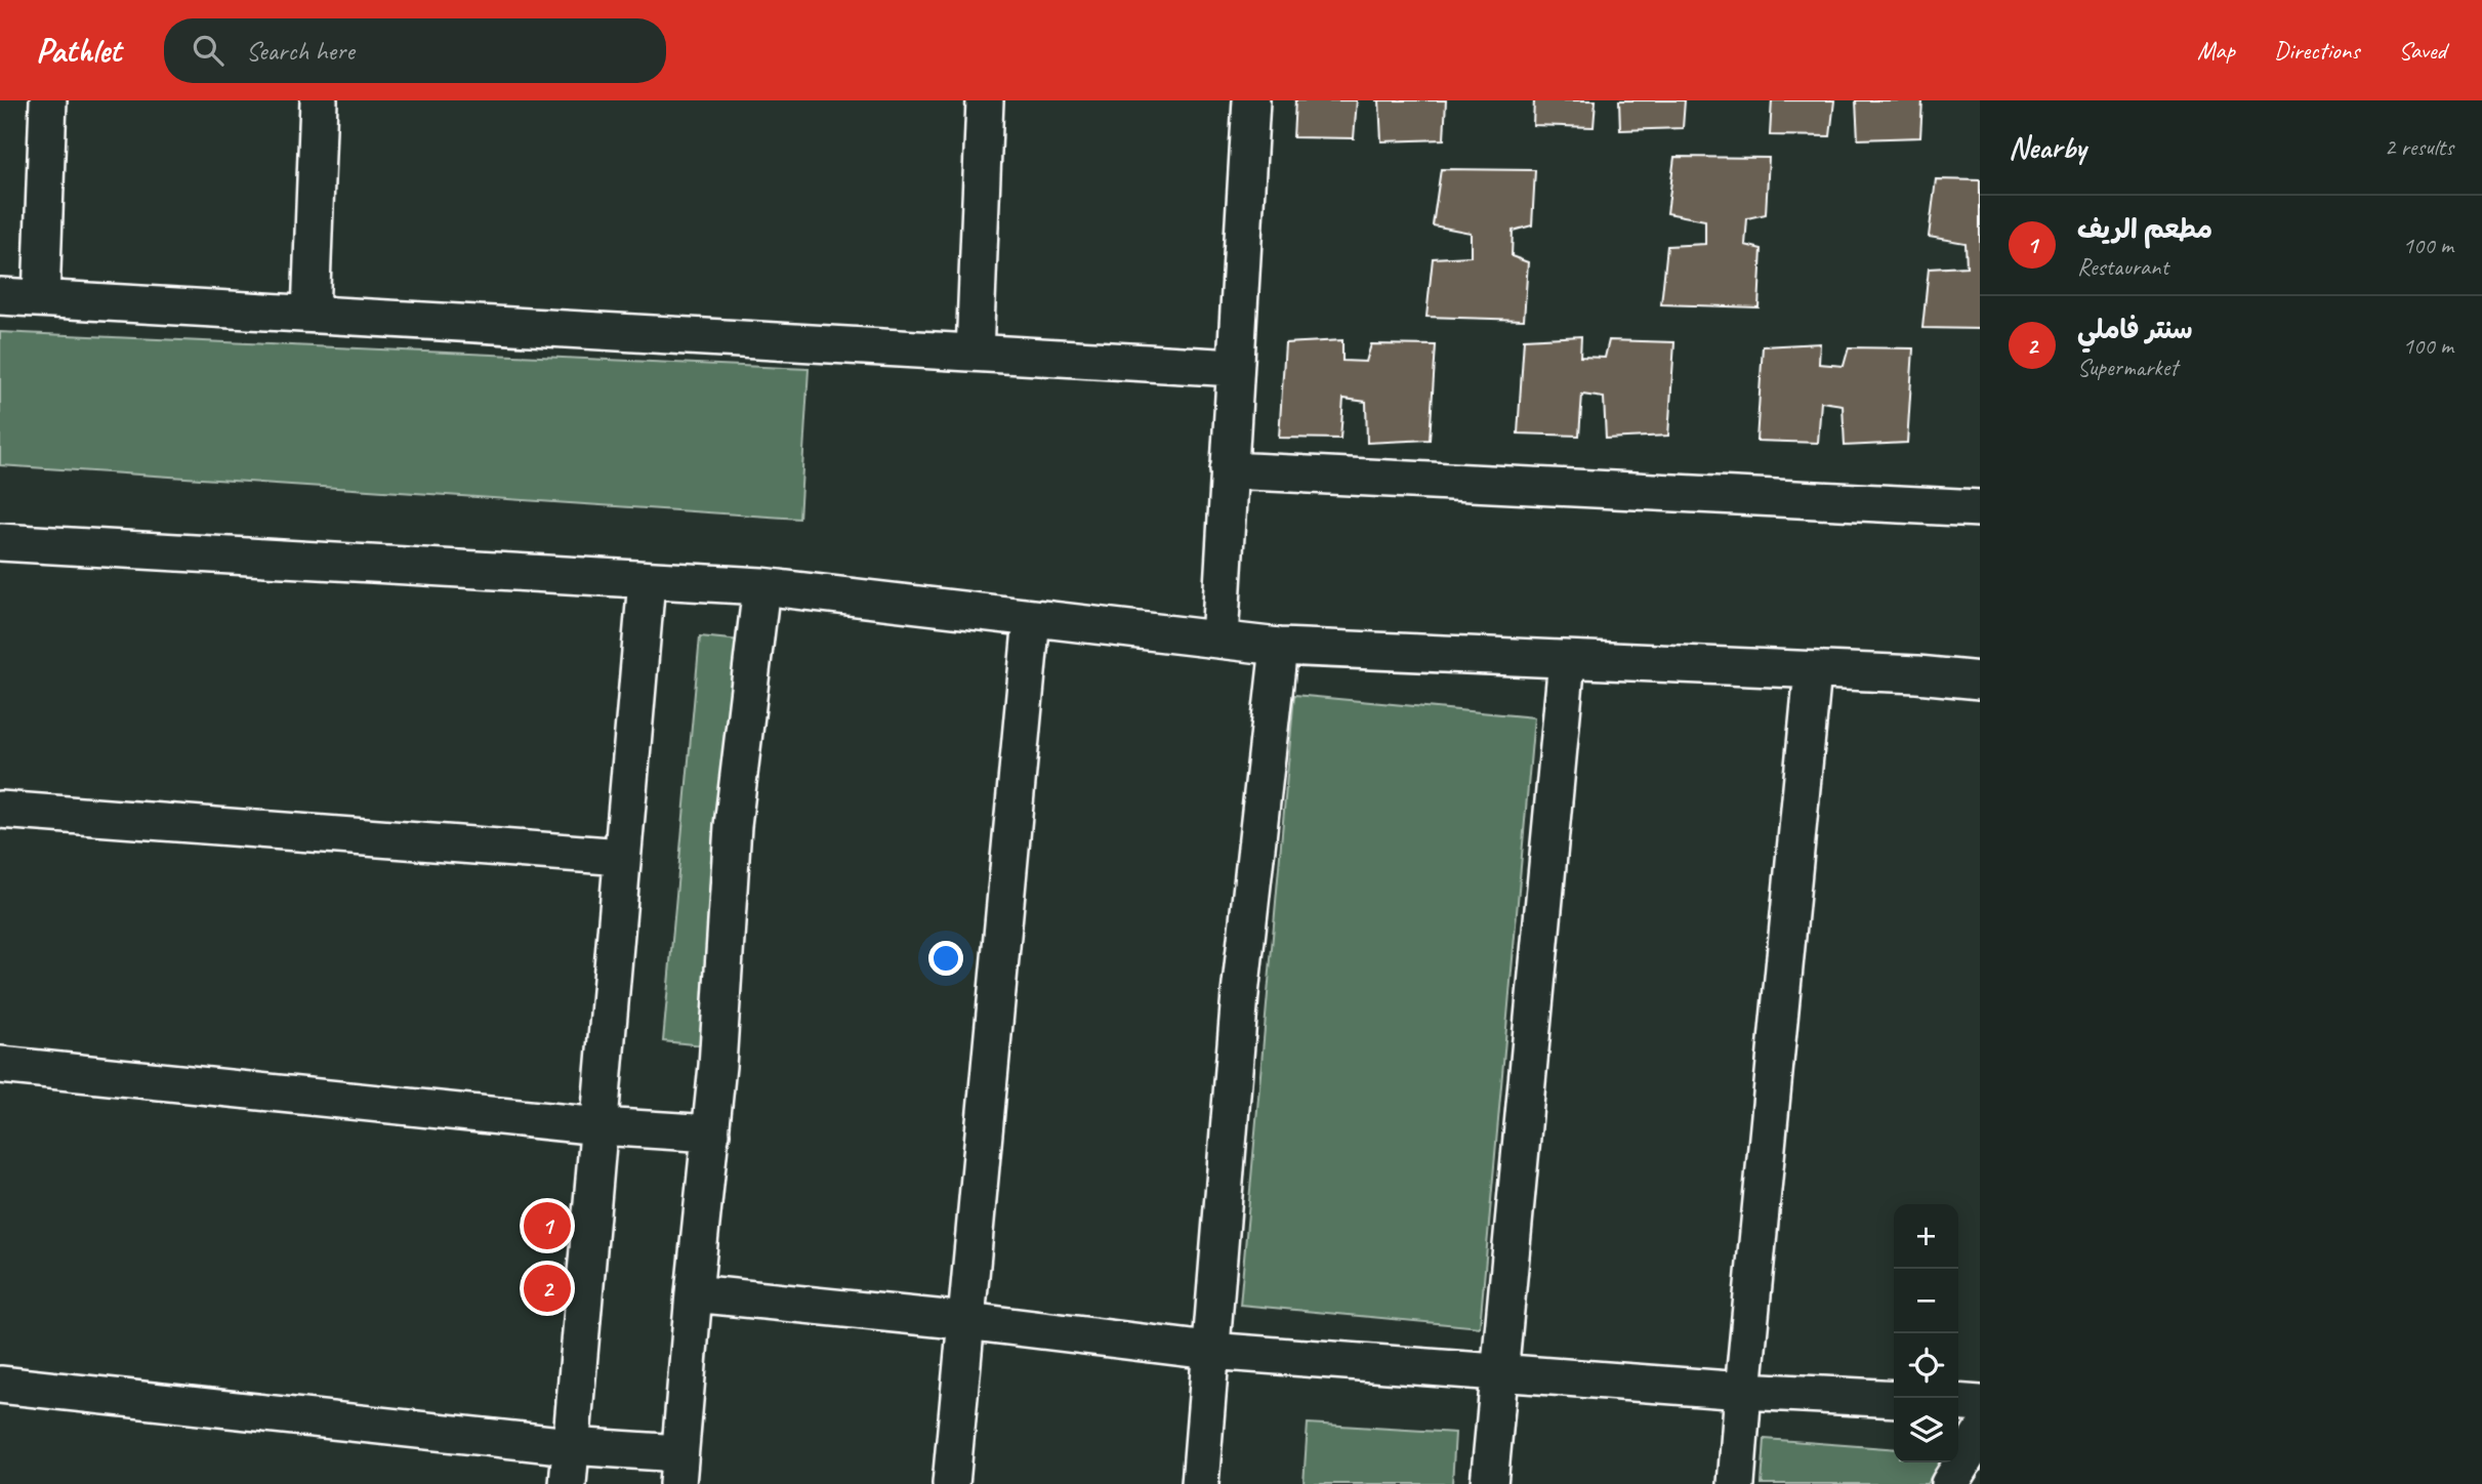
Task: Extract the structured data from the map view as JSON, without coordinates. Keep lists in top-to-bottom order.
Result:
{
  "page": {
    "header": "Pathlet",
    "search": "Search here",
    "nav": ["Map", "Directions", "Saved"],
    "heading": ["Nearby", "2 results"],
    "list": [
      {
        "mark": "1",
        "name": "مطعم الريف",
        "note": "Restaurant",
        "value": "100 m"
      },
      {
        "mark": "2",
        "name": "سنتر فاملي",
        "note": "Supermarket",
        "value": "100 m"
      }
    ],
    "pins": ["1", "2"],
    "map_buttons": ["+", "−"]
  }
}
